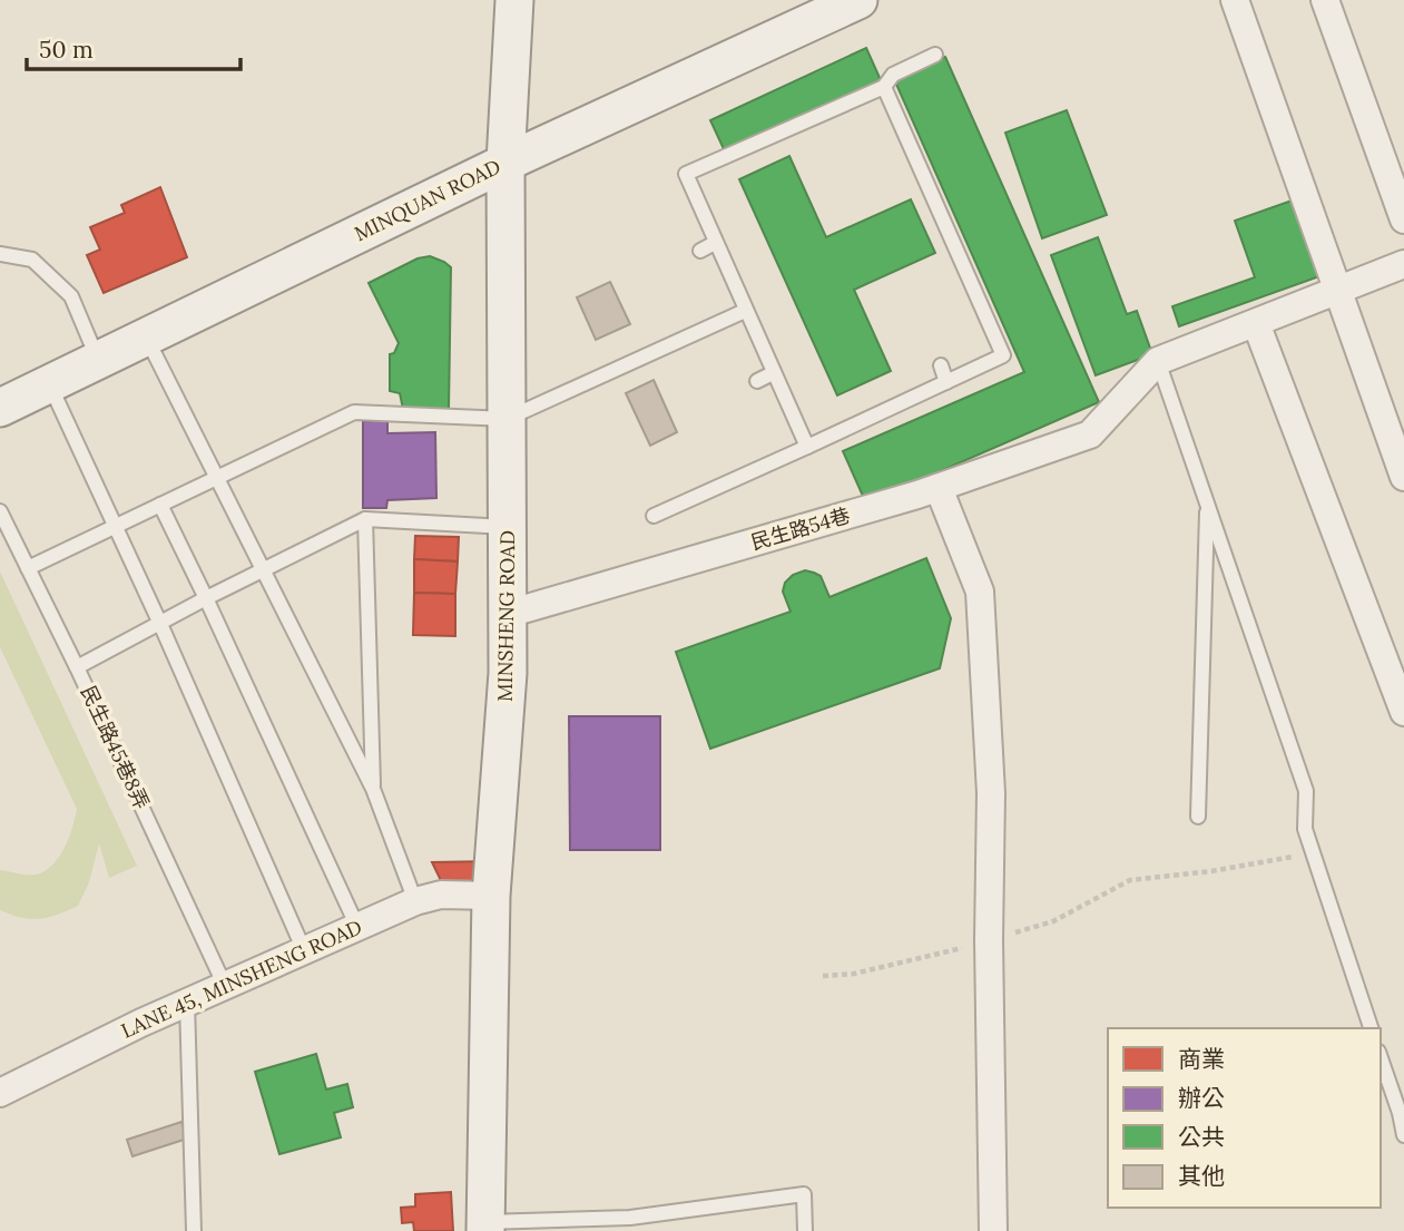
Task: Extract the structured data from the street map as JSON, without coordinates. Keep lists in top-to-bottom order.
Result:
{
  "streets": {
    "main road": ["MINQUAN ROAD", "MINSHENG ROAD"],
    "street": ["民生路54巷", "LANE 45, MINSHENG ROAD"],
    "lane": ["民生路45巷8弄"]
  },
  "crossings": [
    ["MINQUAN ROAD", "MINSHENG ROAD"],
    ["民生路54巷", "MINSHENG ROAD"],
    ["MINSHENG ROAD", "LANE 45, MINSHENG ROAD"],
    ["民生路45巷8弄", "LANE 45, MINSHENG ROAD"]
  ],
  "legend": [
    "商業",
    "辦公",
    "公共",
    "其他"
  ],
  "scale_bar": "50 m"
}
